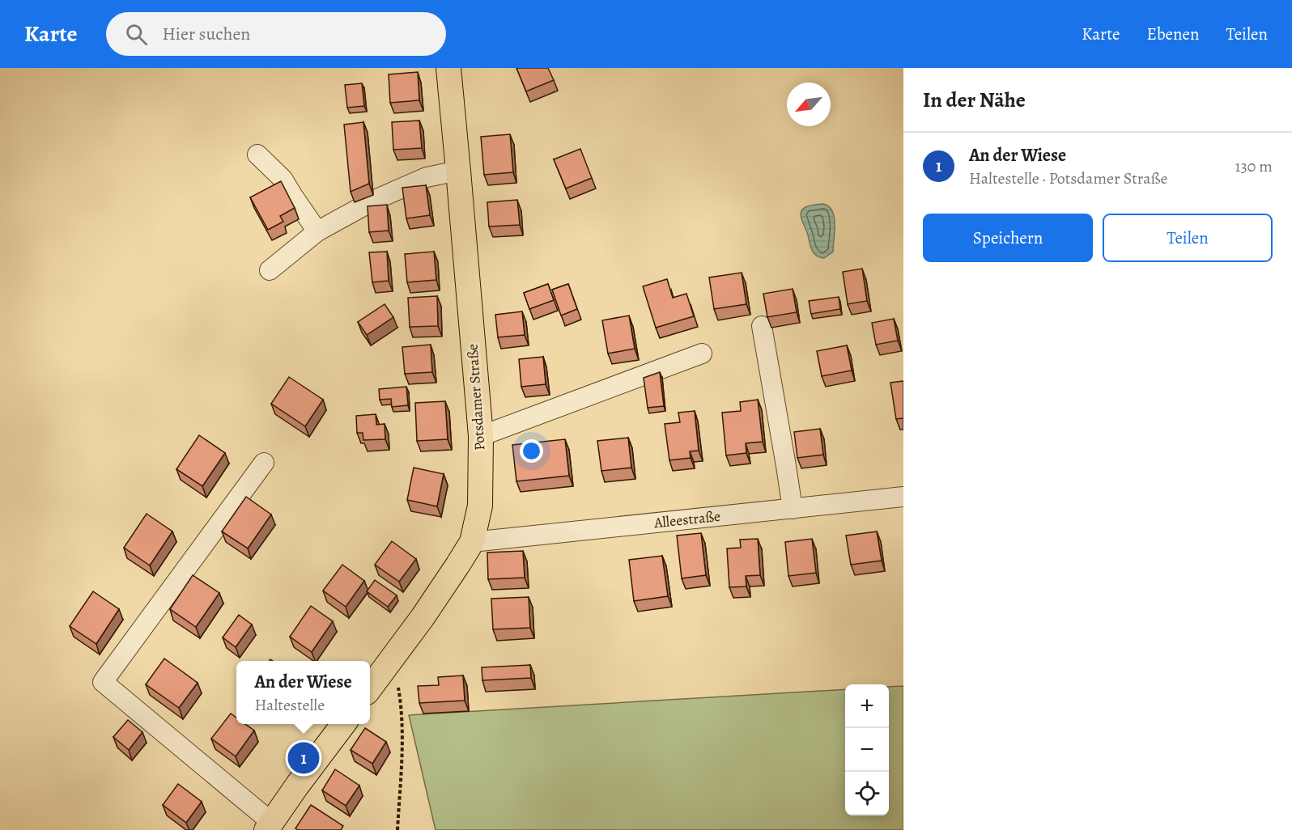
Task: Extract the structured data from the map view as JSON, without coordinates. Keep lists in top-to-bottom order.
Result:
{
  "streets": {
    "main road": ["Potsdamer Straße"],
    "street": ["Alleestraße"]
  },
  "crossings": [
    ["Potsdamer Straße", "Alleestraße"]
  ],
  "north": "bottom left",
  "page": {
    "header": "Karte",
    "search": "Hier suchen",
    "nav": ["Karte", "Ebenen", "Teilen"],
    "heading": "In der Nähe",
    "list": [
      {
        "mark": "1",
        "name": "An der Wiese",
        "note": "Haltestelle · Potsdamer Straße",
        "value": "130 m"
      }
    ],
    "buttons": ["Speichern", "Teilen"],
    "popup": ["An der Wiese", "Haltestelle"],
    "map_buttons": ["+", "−"],
    "pins": "1"
  }
}
